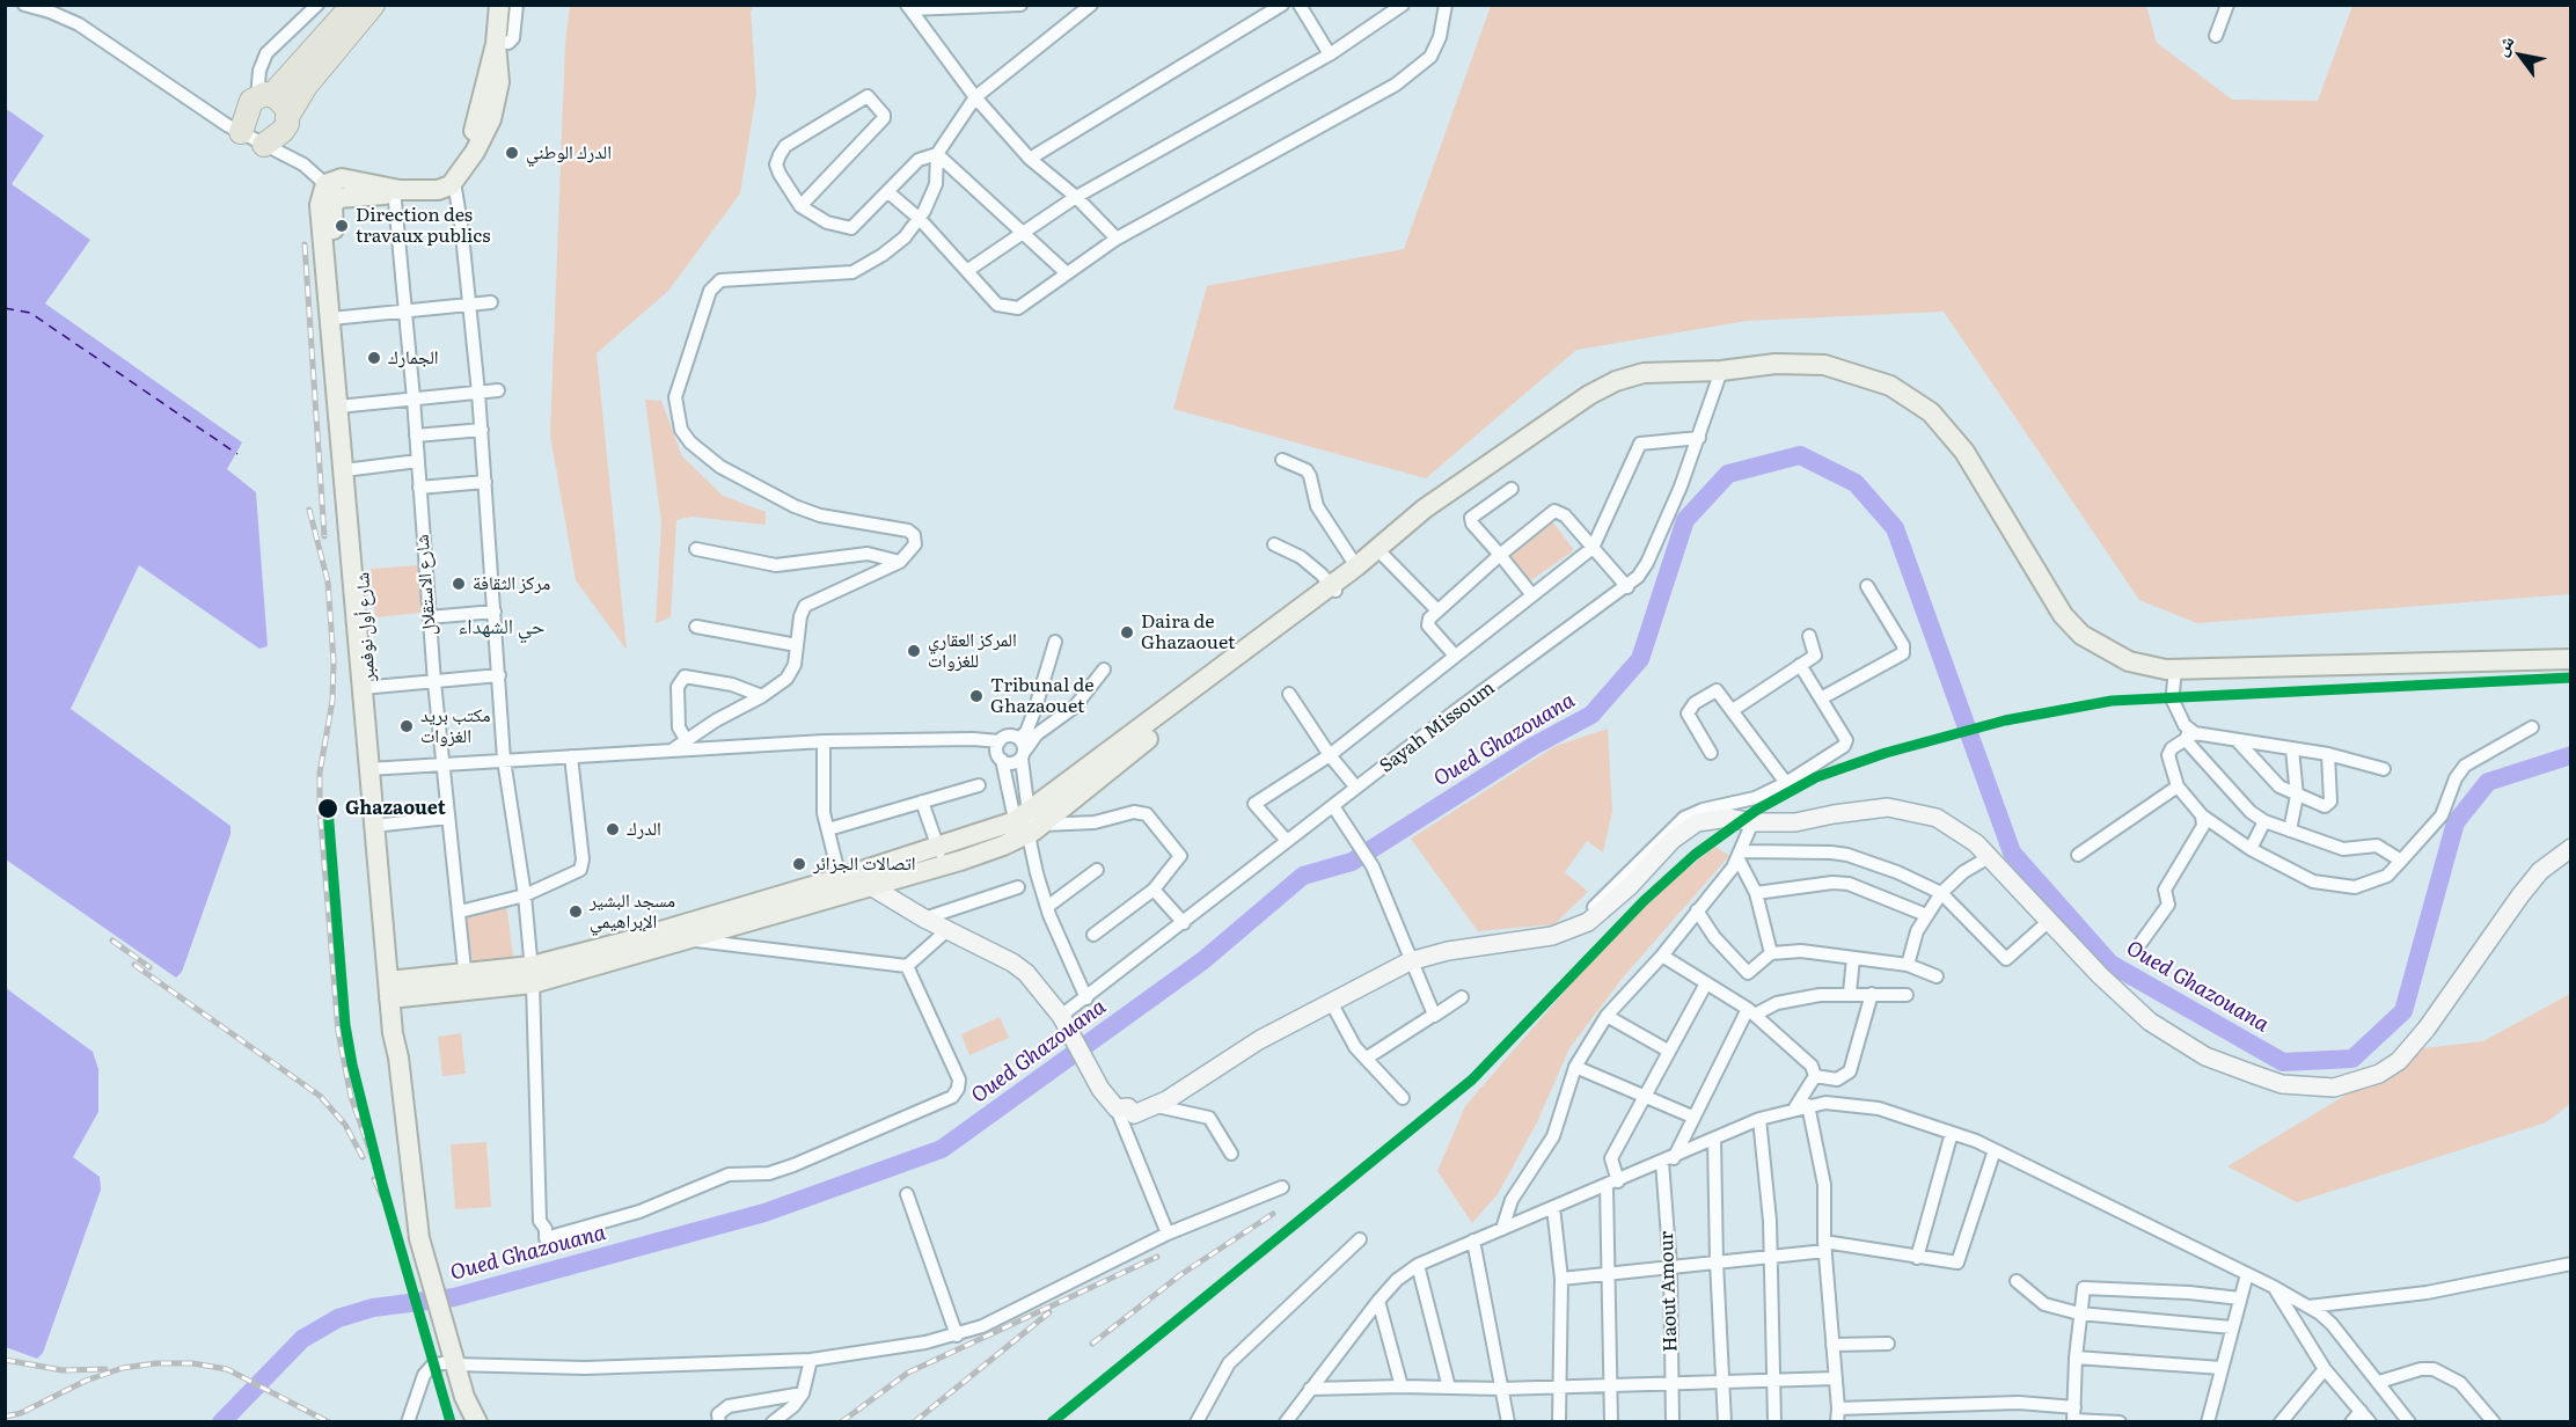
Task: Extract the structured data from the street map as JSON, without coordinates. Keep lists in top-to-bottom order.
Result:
{
  "streets": {
    "main road": ["شارع أول نوفمبر"],
    "street": ["شارع الاستقلال", "Sayah Missoum", "Haout Amour"]
  },
  "districts": ["حي الشهداء"],
  "water": ["Oued Ghazouana"],
  "places": [
    "الدرك الوطني",
    "Direction des travaux publics",
    "الجمارك",
    "مركز الثقافة",
    "Daira de Ghazaouet",
    "المركز العقاري للغزوات",
    "Tribunal de Ghazaouet",
    "مكتب بريد الغزوات",
    "Ghazaouet",
    "الدرك",
    "اتصالات الجزائر",
    "مسجد البشير الإبراهيمي"
  ],
  "north": "top left"
}
